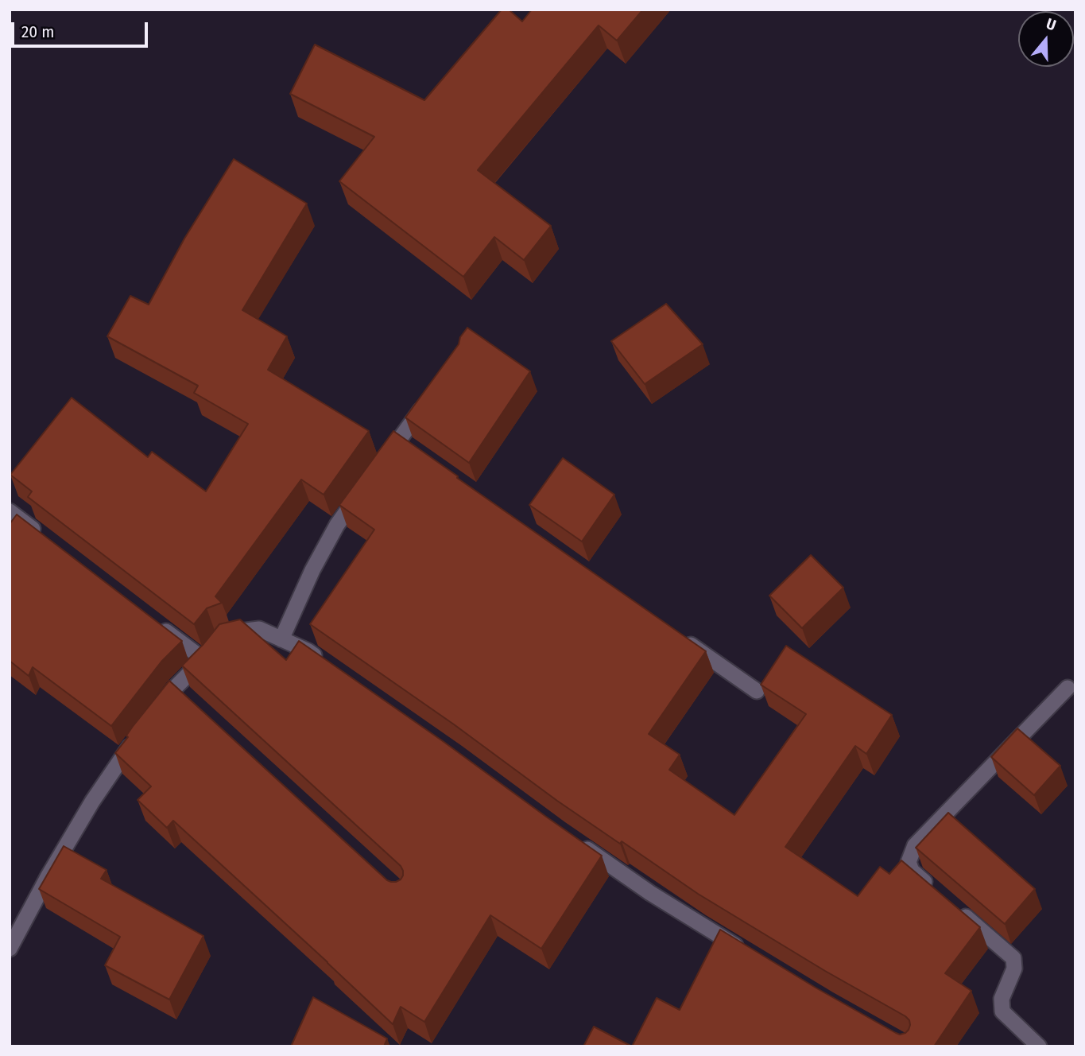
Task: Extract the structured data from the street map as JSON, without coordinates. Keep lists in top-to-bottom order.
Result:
{
  "scale_bar": "20 m",
  "north": "top"
}
